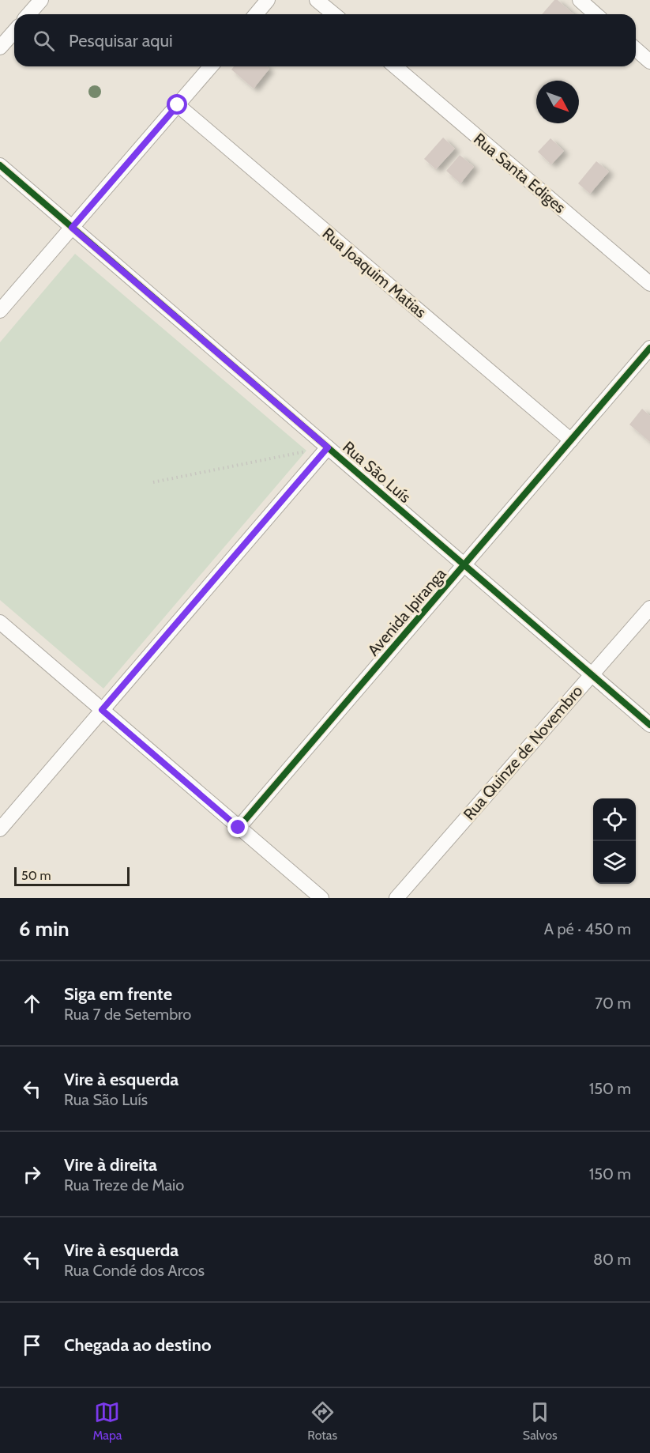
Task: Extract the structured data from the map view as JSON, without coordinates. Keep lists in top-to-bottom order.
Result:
{
  "streets": {
    "street": [
      "Rua Santa Ediges",
      "Rua Joaquim Matias",
      "Rua São Luís",
      "Avenida Ipiranga",
      "Rua Quinze de Novembro"
    ]
  },
  "crossings": [
    ["Rua Joaquim Matias", "Avenida Ipiranga"],
    ["Rua São Luís", "Avenida Ipiranga"],
    ["Rua São Luís", "Rua Quinze de Novembro"]
  ],
  "scale_bar": "50 m",
  "north": "bottom right",
  "page": {
    "search": "Pesquisar aqui",
    "scale": "50 m",
    "heading": ["6 min", "A pé · 450 m"],
    "list": [
      ["Siga em frente", "Rua 7 de Setembro", "70 m"],
      ["Vire à esquerda", "Rua São Luís", "150 m"],
      ["Vire à direita", "Rua Treze de Maio", "150 m"],
      ["Vire à esquerda", "Rua Condé dos Arcos", "80 m"],
      "Chegada ao destino"
    ],
    "nav": ["Mapa", "Rotas", "Salvos"]
  }
}
